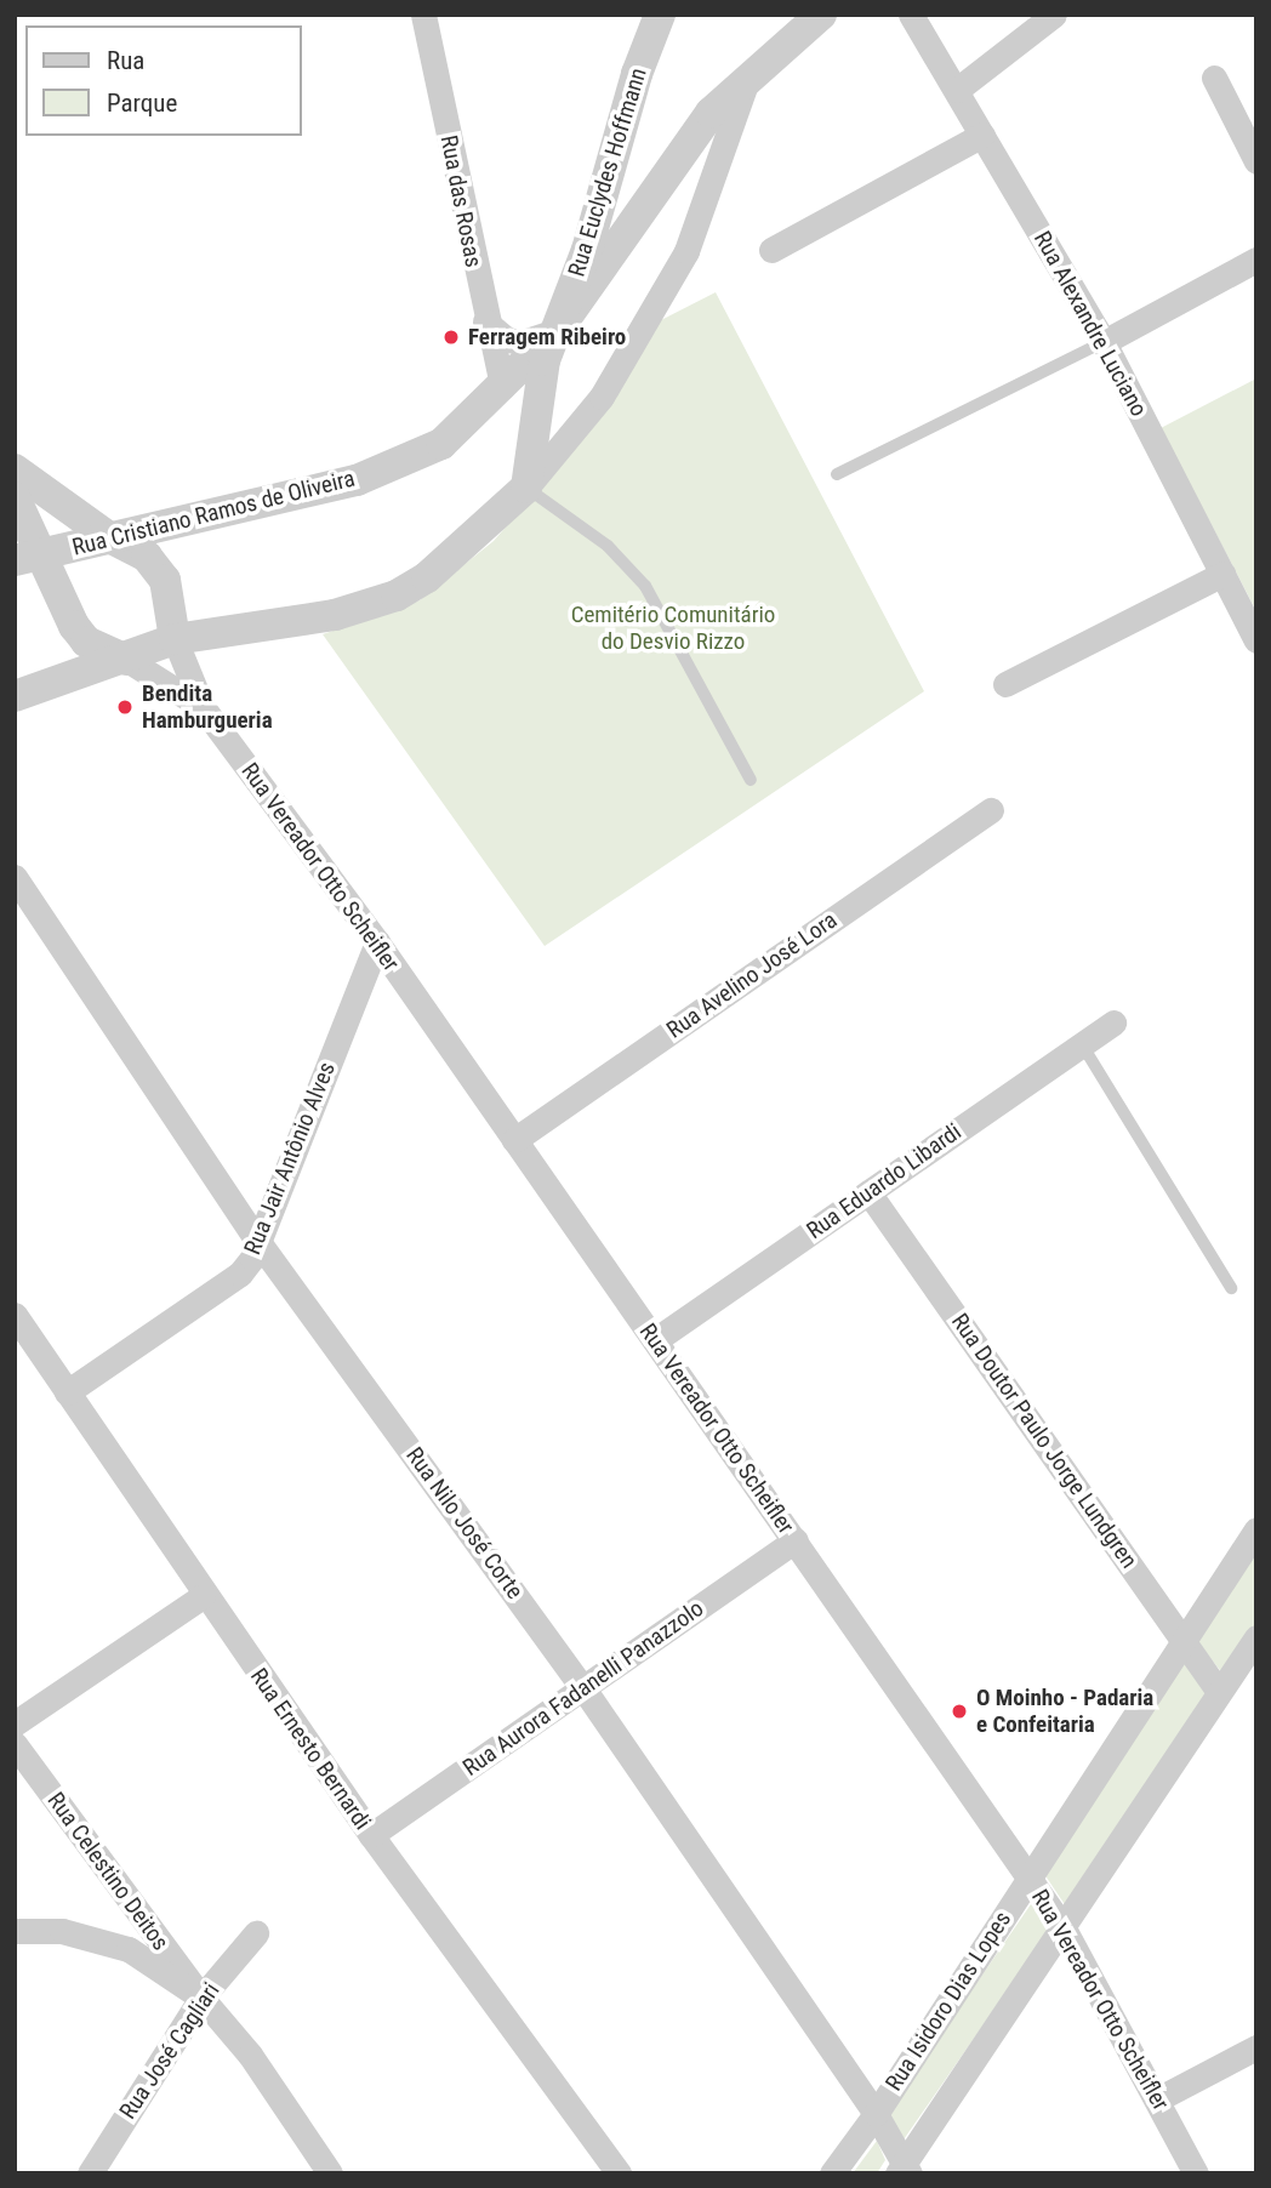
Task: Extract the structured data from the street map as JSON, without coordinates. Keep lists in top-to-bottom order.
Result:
{
  "streets": {
    "street": [
      "Rua Euclydes Hoffmann",
      "Rua das Rosas",
      "Rua Alexandre Luciano",
      "Rua Cristiano Ramos de Oliveira",
      "Rua Vereador Otto Scheifler",
      "Rua Avelino José Lora",
      "Rua Jair Antônio Alves",
      "Rua Eduardo Libardi",
      "Rua Doutor Paulo Jorge Lundgren",
      "Rua Nilo José Corte",
      "Rua Aurora Fadanelli Panazzolo",
      "Rua Ernesto Bernardi",
      "Rua Celestino Deitos",
      "Rua Isidoro Dias Lopes",
      "Rua José Cagliari"
    ]
  },
  "crossings": [
    ["Rua Euclydes Hoffmann", "Rua Cristiano Ramos de Oliveira"],
    ["Rua das Rosas", "Rua Cristiano Ramos de Oliveira"],
    ["Rua Cristiano Ramos de Oliveira", "Rua Vereador Otto Scheifler"],
    ["Rua Vereador Otto Scheifler", "Rua Avelino José Lora"],
    ["Rua Vereador Otto Scheifler", "Rua Jair Antônio Alves"],
    ["Rua Vereador Otto Scheifler", "Rua Eduardo Libardi"],
    ["Rua Vereador Otto Scheifler", "Rua Aurora Fadanelli Panazzolo"],
    ["Rua Vereador Otto Scheifler", "Rua Isidoro Dias Lopes"],
    ["Rua Jair Antônio Alves", "Rua Nilo José Corte"],
    ["Rua Jair Antônio Alves", "Rua Ernesto Bernardi"],
    ["Rua Eduardo Libardi", "Rua Doutor Paulo Jorge Lundgren"],
    ["Rua Doutor Paulo Jorge Lundgren", "Rua Isidoro Dias Lopes"],
    ["Rua Nilo José Corte", "Rua Aurora Fadanelli Panazzolo"],
    ["Rua Nilo José Corte", "Rua Isidoro Dias Lopes"],
    ["Rua Aurora Fadanelli Panazzolo", "Rua Ernesto Bernardi"],
    ["Rua Celestino Deitos", "Rua José Cagliari"]
  ],
  "parks": ["Cemitério Comunitário do Desvio Rizzo"],
  "places": ["Ferragem Ribeiro", "Bendita Hamburgueria", "O Moinho - Padaria e Confeitaria"],
  "legend": ["Rua", "Parque"]
}
